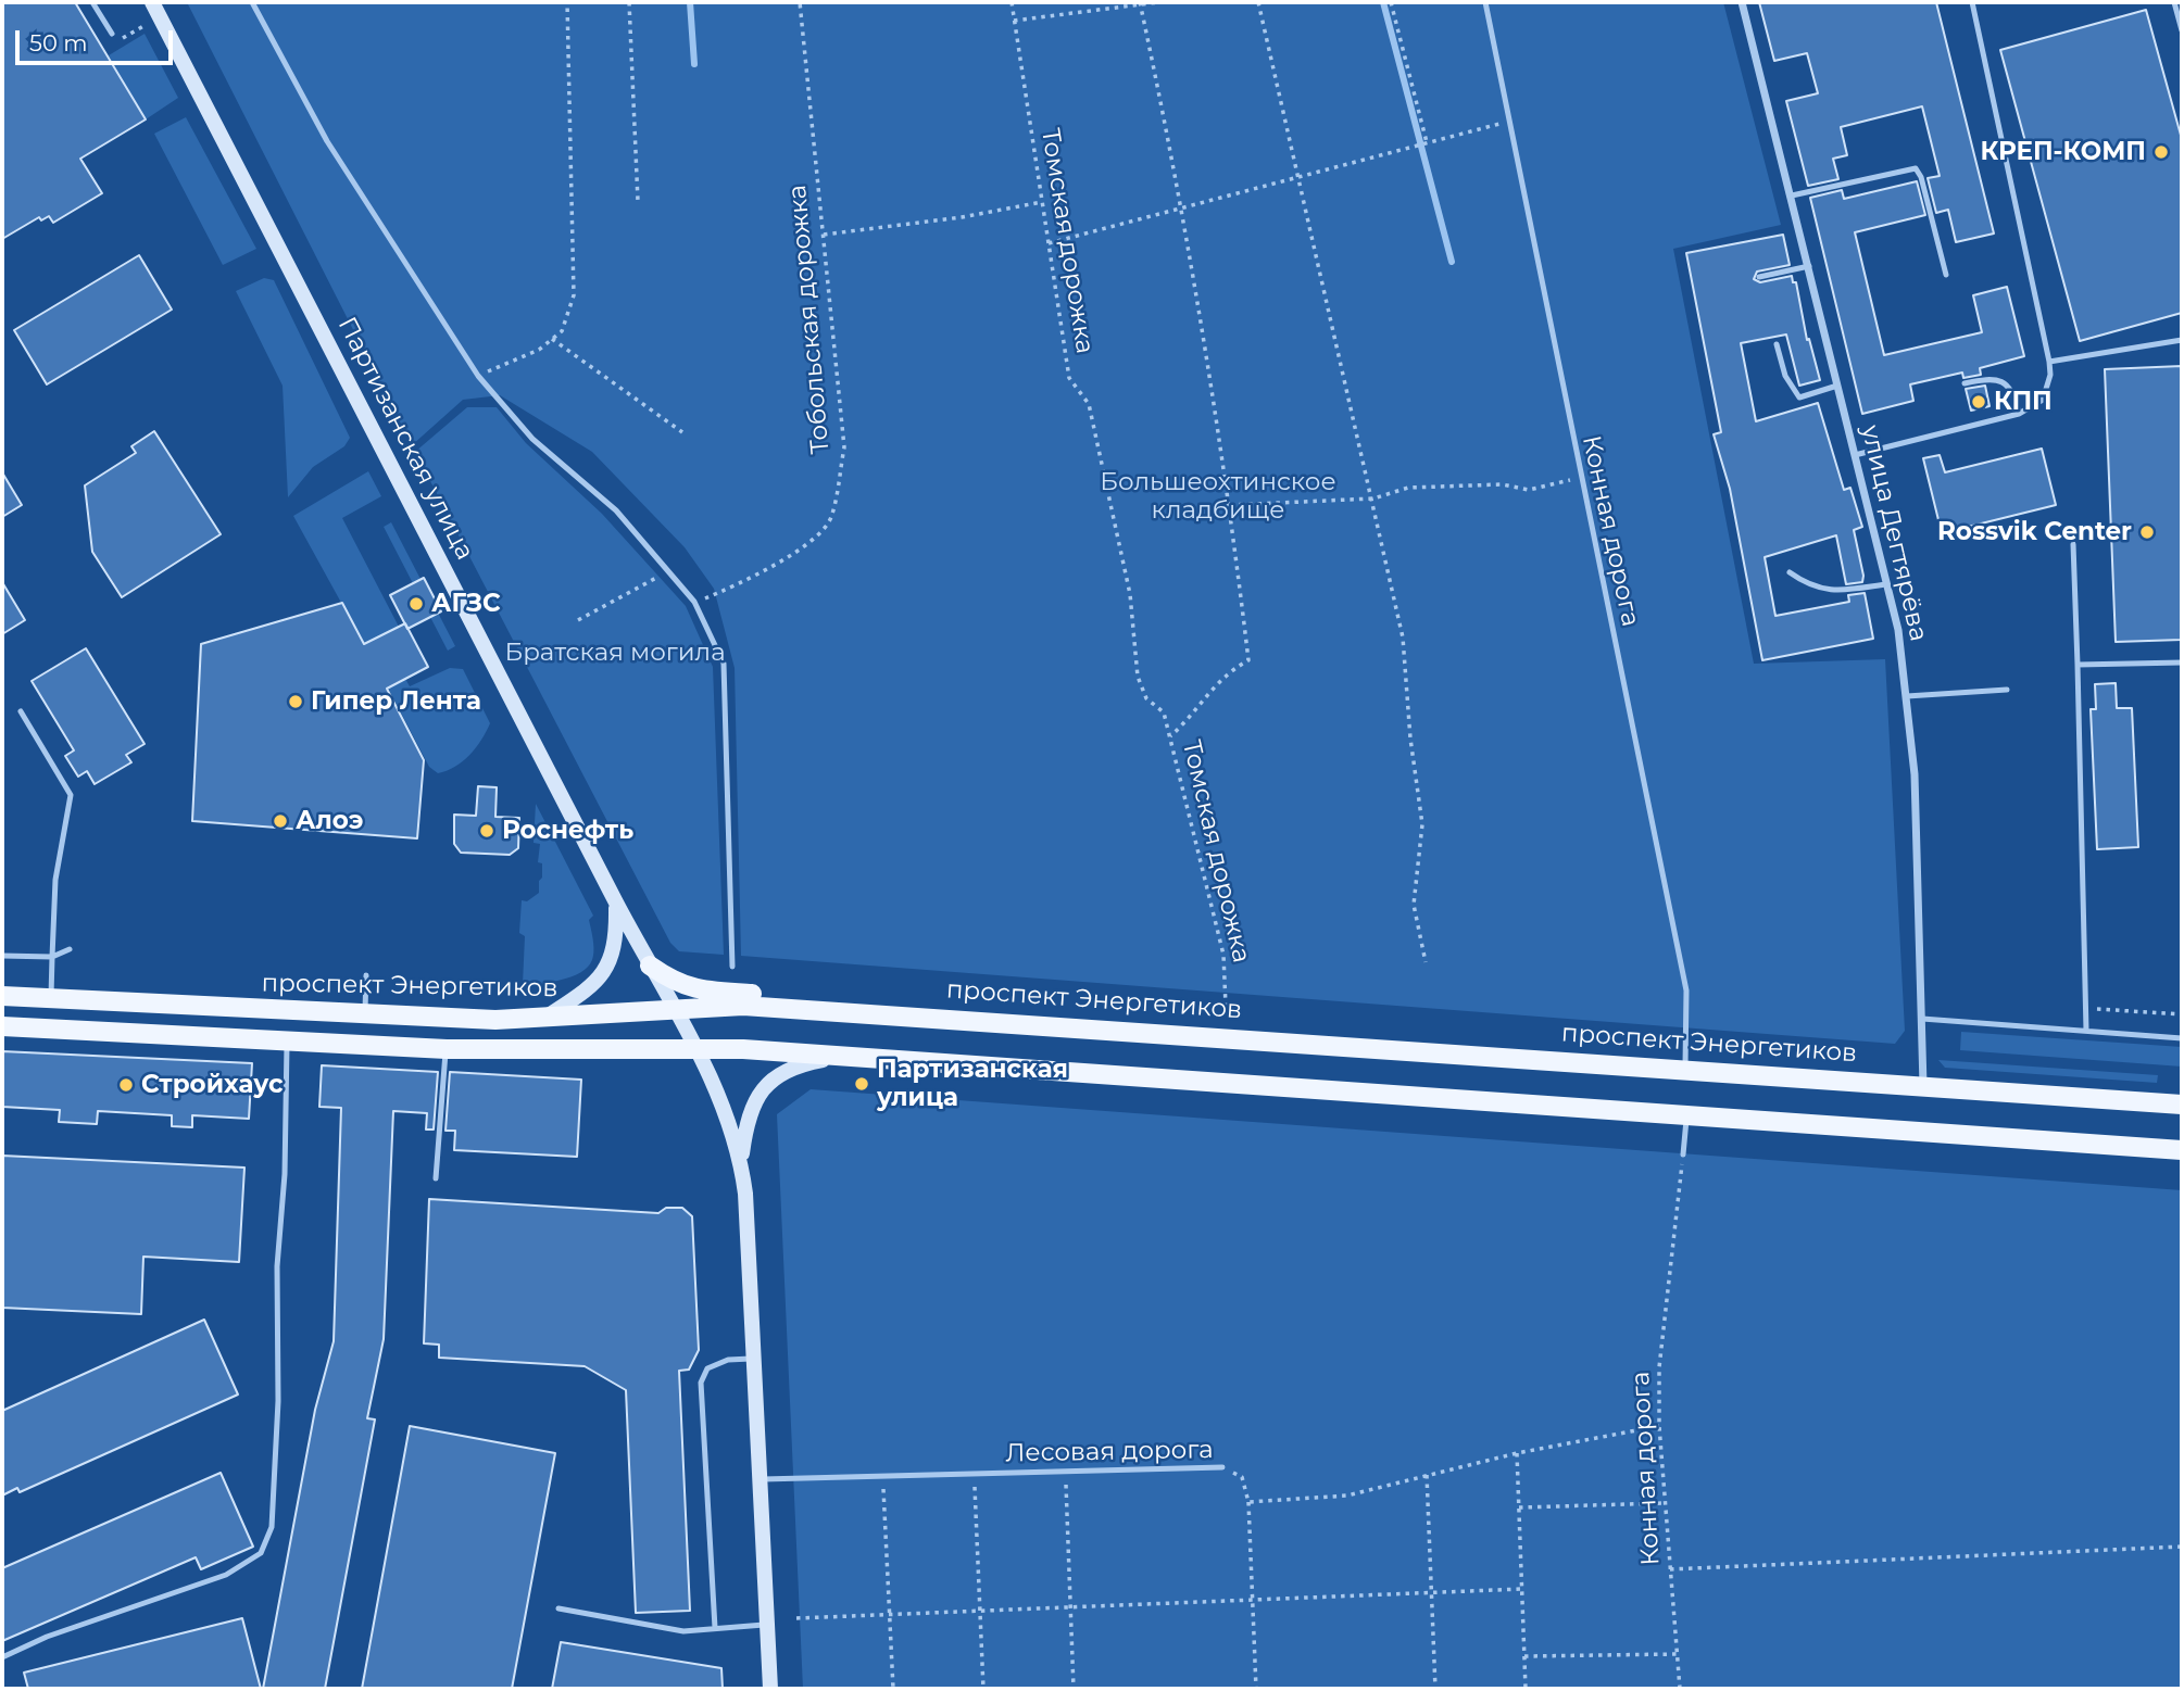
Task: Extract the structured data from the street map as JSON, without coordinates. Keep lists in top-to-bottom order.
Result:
{
  "streets": {
    "main road": ["проспект Энергетиков"],
    "street": ["Партизанская улица", "улица Дегтярёва"],
    "lane": ["Конная дорога", "Лесовая дорога"],
    "path": ["Томская дорожка", "Тобольская дорожка"]
  },
  "crossings": [
    ["Партизанская улица", "проспект Энергетиков"],
    ["Партизанская улица", "Лесовая дорога"],
    ["Конная дорога", "проспект Энергетиков"],
    ["улица Дегтярёва", "проспект Энергетиков"]
  ],
  "parks": ["Большеохтинское кладбище", "Братская могила"],
  "places": [
    "КРЕП-КОМП",
    "КПП",
    "Rossvik Center",
    "АГЗС",
    "Гипер Лента",
    "Алоэ",
    "Роснефть",
    "Партизанская улица",
    "Стройхаус"
  ],
  "scale_bar": "50 m"
}
